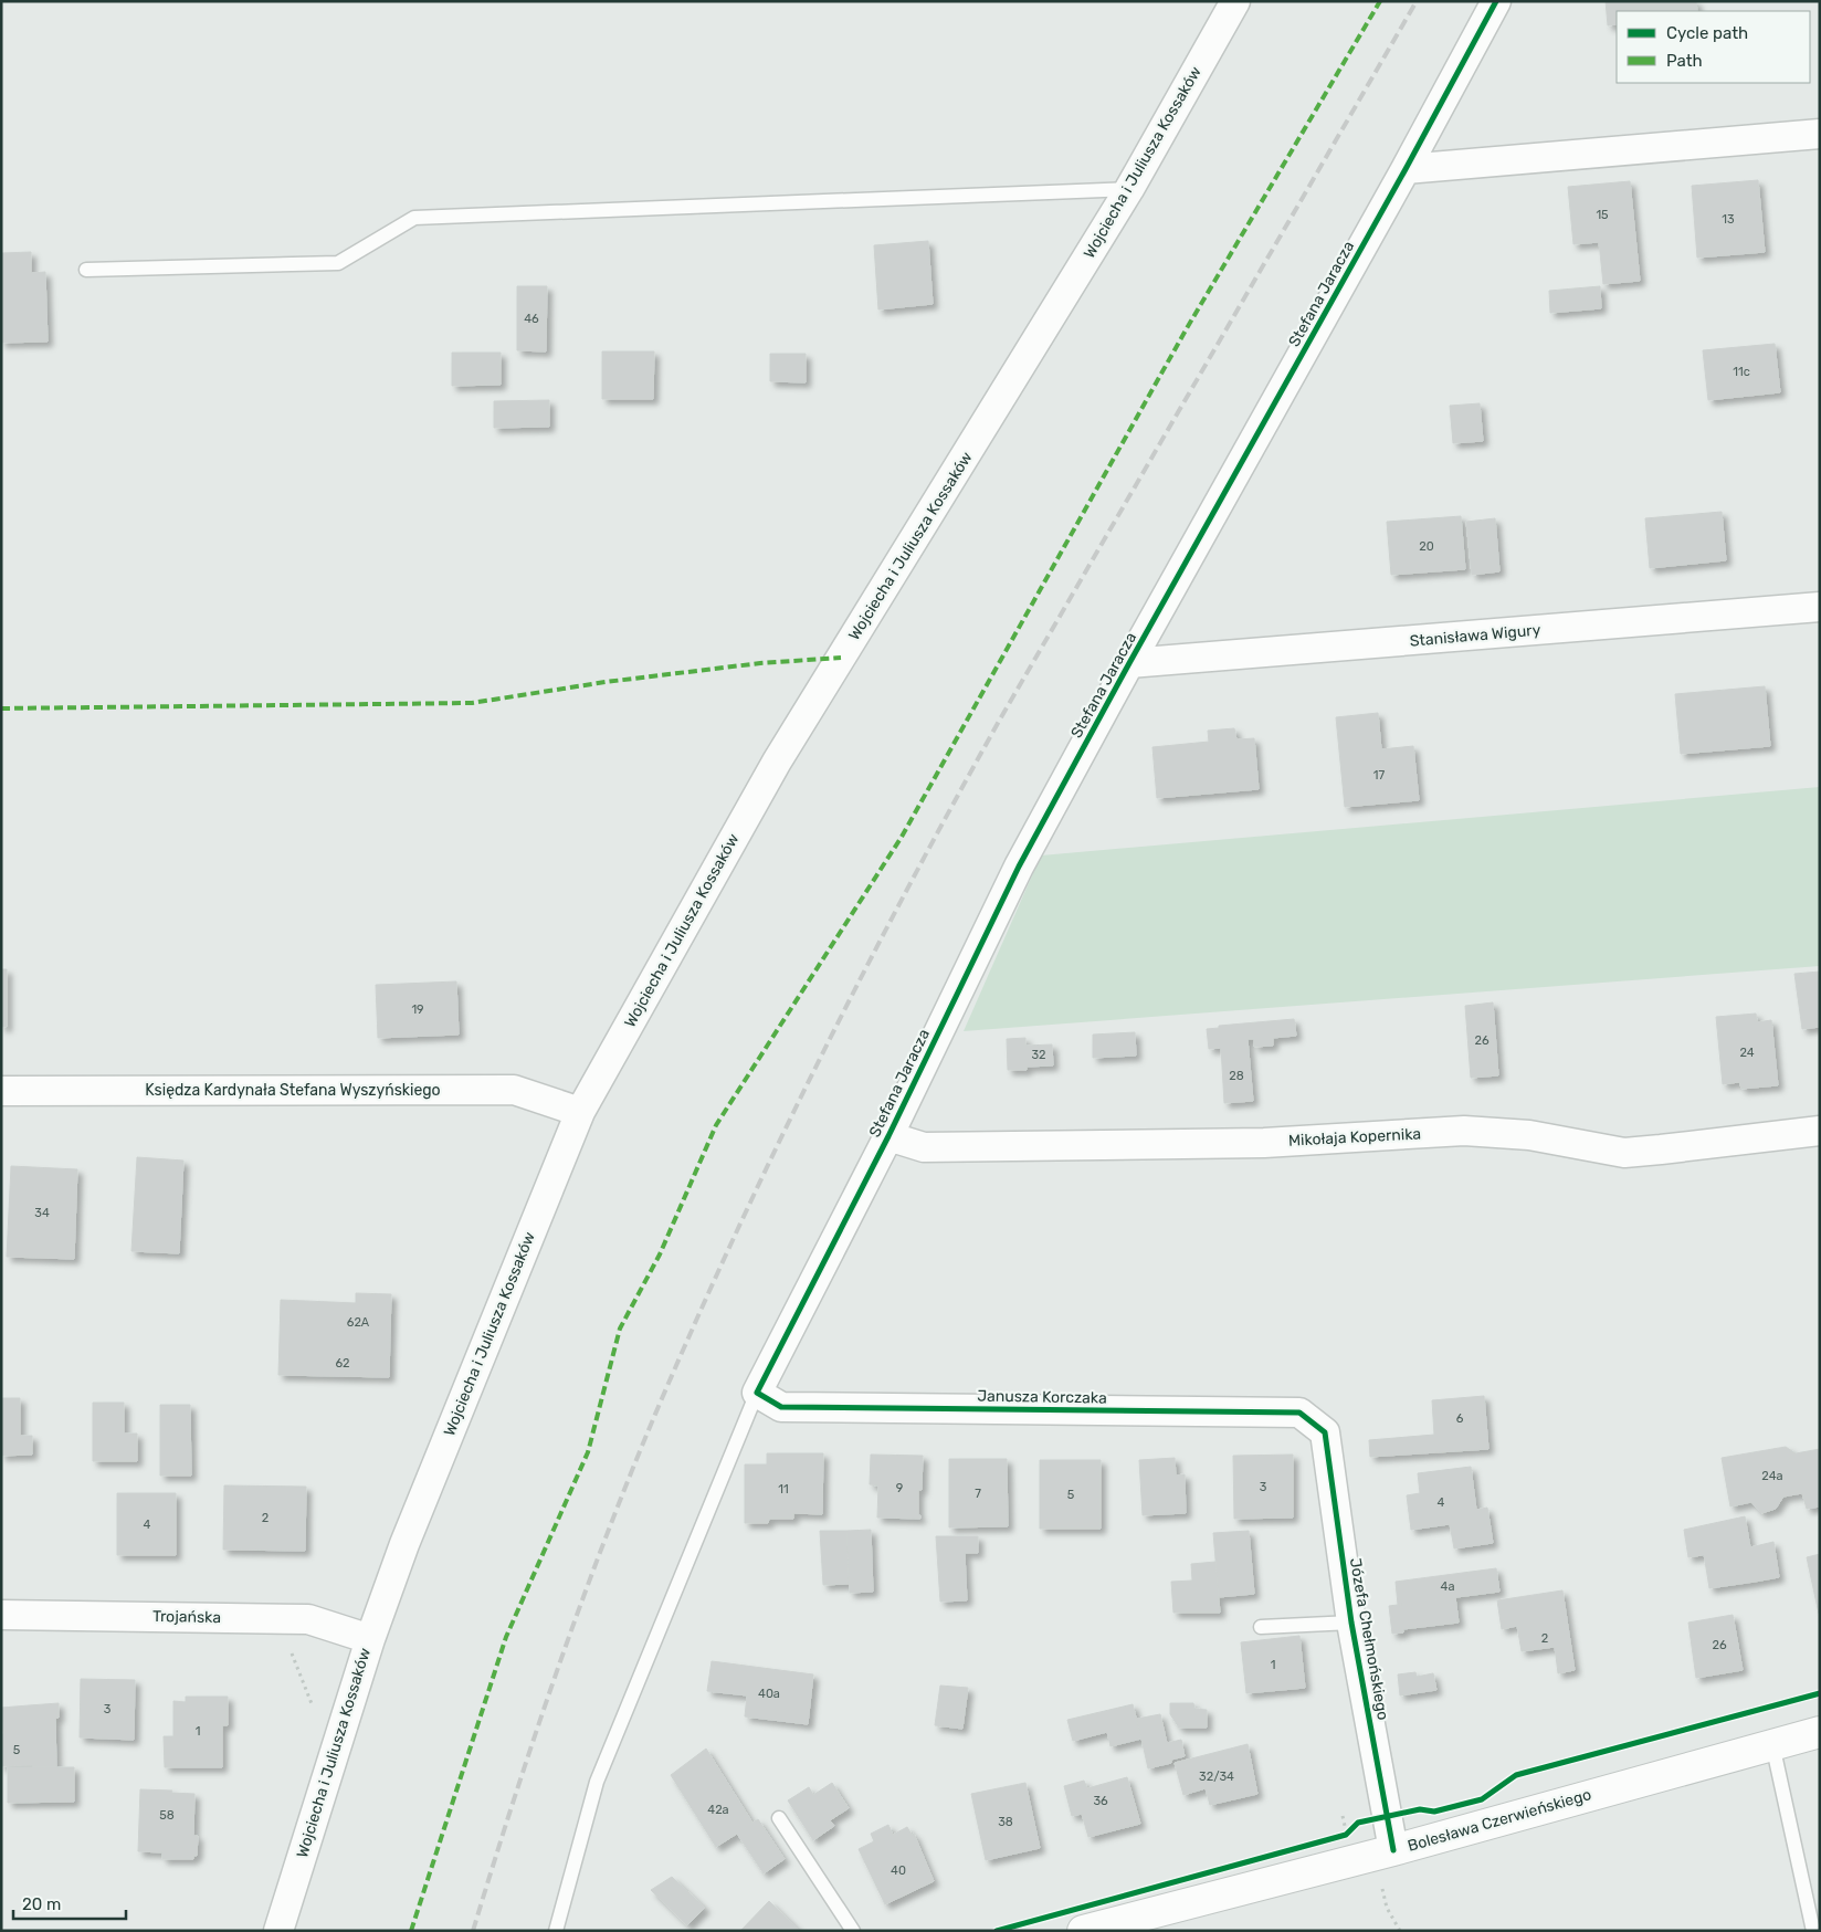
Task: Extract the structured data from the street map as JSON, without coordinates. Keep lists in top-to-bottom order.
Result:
{
  "streets": {
    "street": [
      "Wojciecha i Juliusza Kossaków",
      "Stefana Jaracza",
      "Stanisława Wigury",
      "Księdza Kardynała Stefana Wyszyńskiego",
      "Mikołaja Kopernika",
      "Janusza Korczaka",
      "Trojańska",
      "Józefa Chełmońskiego",
      "Bolesława Czerwieńskiego"
    ]
  },
  "crossings": [
    ["Wojciecha i Juliusza Kossaków", "Księdza Kardynała Stefana Wyszyńskiego"],
    ["Wojciecha i Juliusza Kossaków", "Trojańska"],
    ["Stefana Jaracza", "Stanisława Wigury"],
    ["Stefana Jaracza", "Mikołaja Kopernika"],
    ["Stefana Jaracza", "Janusza Korczaka"],
    ["Janusza Korczaka", "Józefa Chełmońskiego"],
    ["Józefa Chełmońskiego", "Bolesława Czerwieńskiego"]
  ],
  "house_numbers": [
    "15",
    "13",
    "46",
    "11c",
    "20",
    "17",
    "19",
    "26",
    "24",
    "32",
    "28",
    "34",
    "62A",
    "62",
    "6",
    "24a",
    "3",
    "9",
    "11",
    "7",
    "5",
    "4",
    "2",
    "4",
    "4a",
    "2",
    "26",
    "1",
    "40a",
    "3",
    "1",
    "5",
    "32/34",
    "36",
    "42a",
    "58",
    "38",
    "40"
  ],
  "legend": ["Cycle path", "Path"],
  "scale_bar": "20 m"
}
